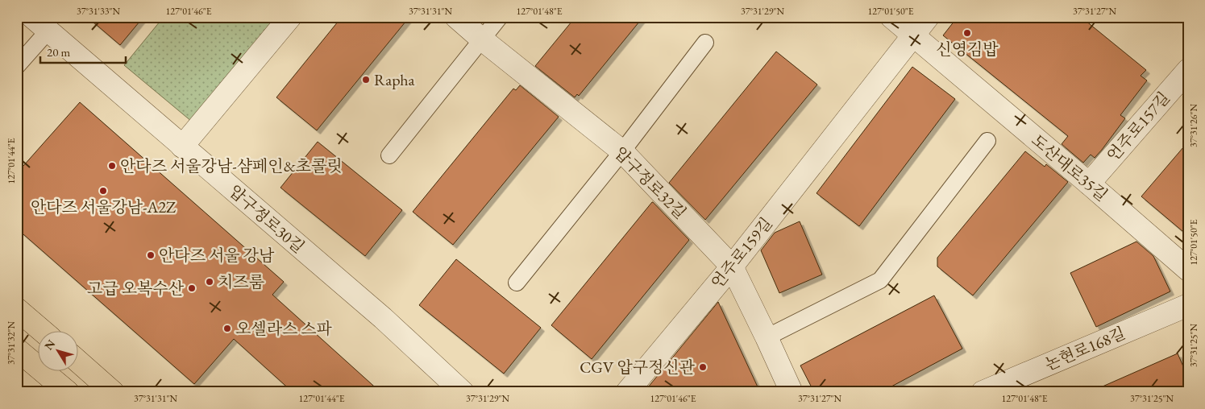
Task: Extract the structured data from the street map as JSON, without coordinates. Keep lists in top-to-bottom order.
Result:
{
  "streets": {
    "street": [
      "언주로157길",
      "도산대로35길",
      "압구정로32길",
      "압구정로30길",
      "언주로159길",
      "논현로168길"
    ]
  },
  "crossings": [
    ["언주로157길", "도산대로35길"],
    ["도산대로35길", "언주로159길"],
    ["압구정로32길", "언주로159길"]
  ],
  "places": [
    "신영김밥",
    "Rapha",
    "안다즈 서울강남-샴페인&초콜릿",
    "안다즈 서울강남-A2Z",
    "안다즈 서울 강남",
    "치즈룸",
    "고급 오복수산",
    "오셀라스 스파",
    "CGV 압구정신관"
  ],
  "scale_bar": "20 m",
  "north": "top left",
  "coordinates": [
    "37°31'33\"N",
    "127°01'46\"E",
    "37°31'31\"N",
    "127°01'48\"E",
    "37°31'29\"N",
    "127°01'50\"E",
    "37°31'27\"N",
    "37°31'26\"N",
    "127°01'44\"E",
    "37°31'32\"N",
    "37°31'25\"N"
  ]
}
